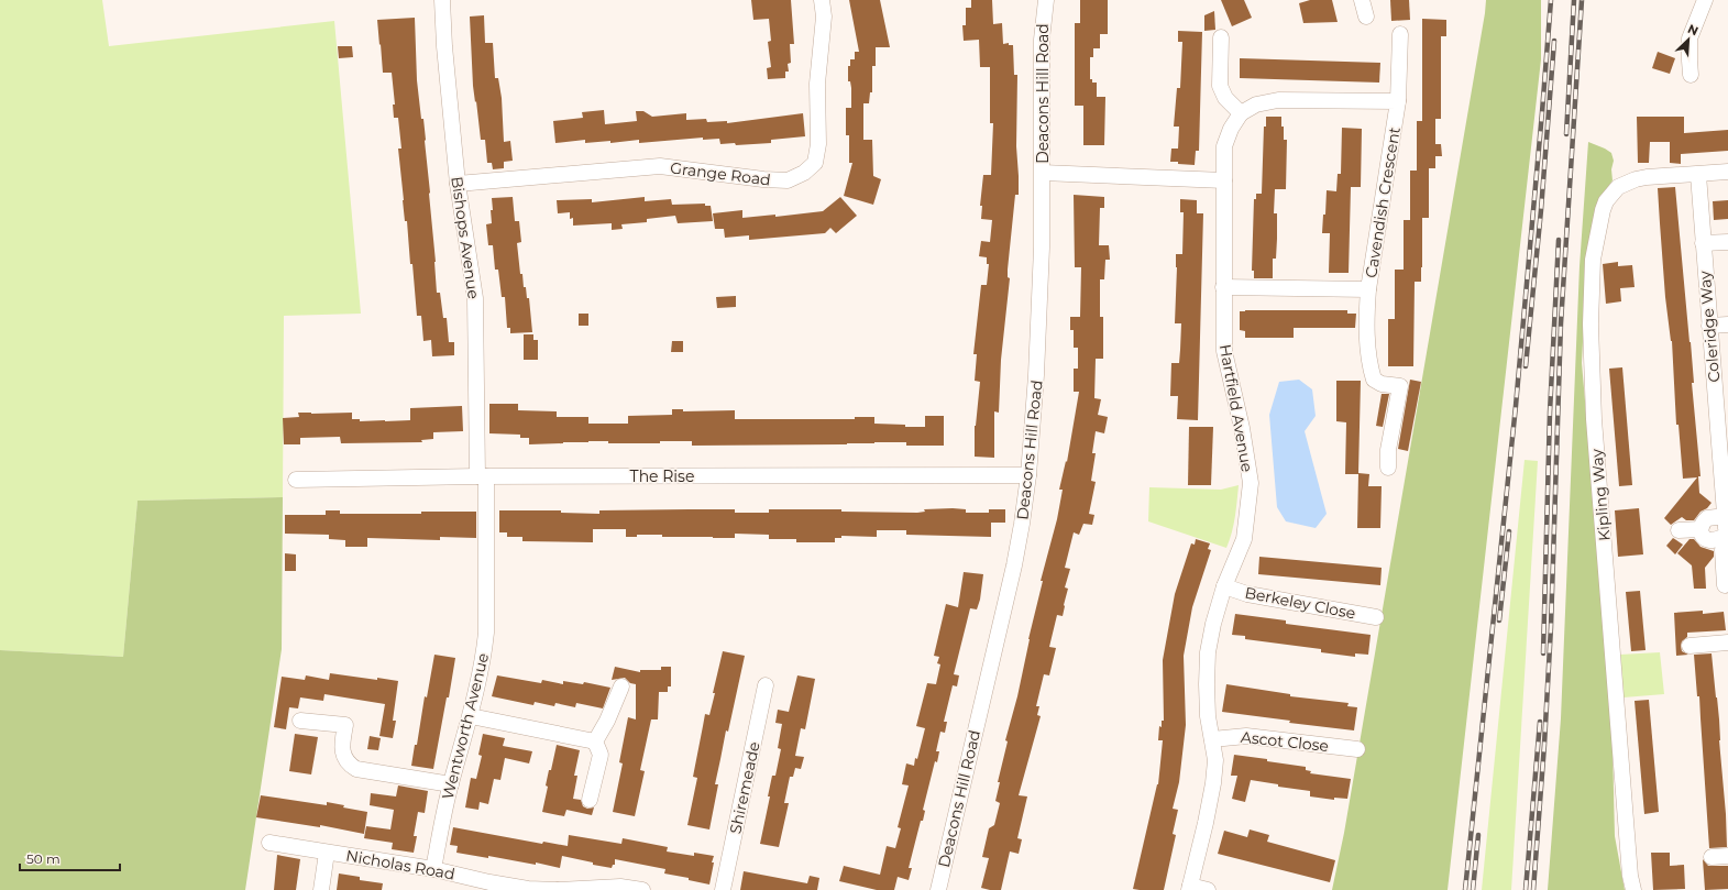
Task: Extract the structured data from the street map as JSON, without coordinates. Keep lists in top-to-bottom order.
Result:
{
  "streets": {
    "street": [
      "Deacons Hill Road",
      "Grange Road",
      "Cavendish Crescent",
      "Bishops Avenue",
      "Coleridge Way",
      "Hartfield Avenue",
      "The Rise",
      "Kipling Way",
      "Berkeley Close",
      "Wentworth Avenue",
      "Ascot Close",
      "Shiremeade",
      "Nicholas Road"
    ]
  },
  "crossings": [
    ["Deacons Hill Road", "The Rise"],
    ["Grange Road", "Bishops Avenue"],
    ["Cavendish Crescent", "Hartfield Avenue"],
    ["Bishops Avenue", "The Rise"],
    ["Bishops Avenue", "Wentworth Avenue"],
    ["Coleridge Way", "Kipling Way"],
    ["Hartfield Avenue", "Berkeley Close"],
    ["Hartfield Avenue", "Ascot Close"],
    ["The Rise", "Wentworth Avenue"],
    ["Wentworth Avenue", "Nicholas Road"]
  ],
  "scale_bar": "50 m",
  "north": "top right"
}
